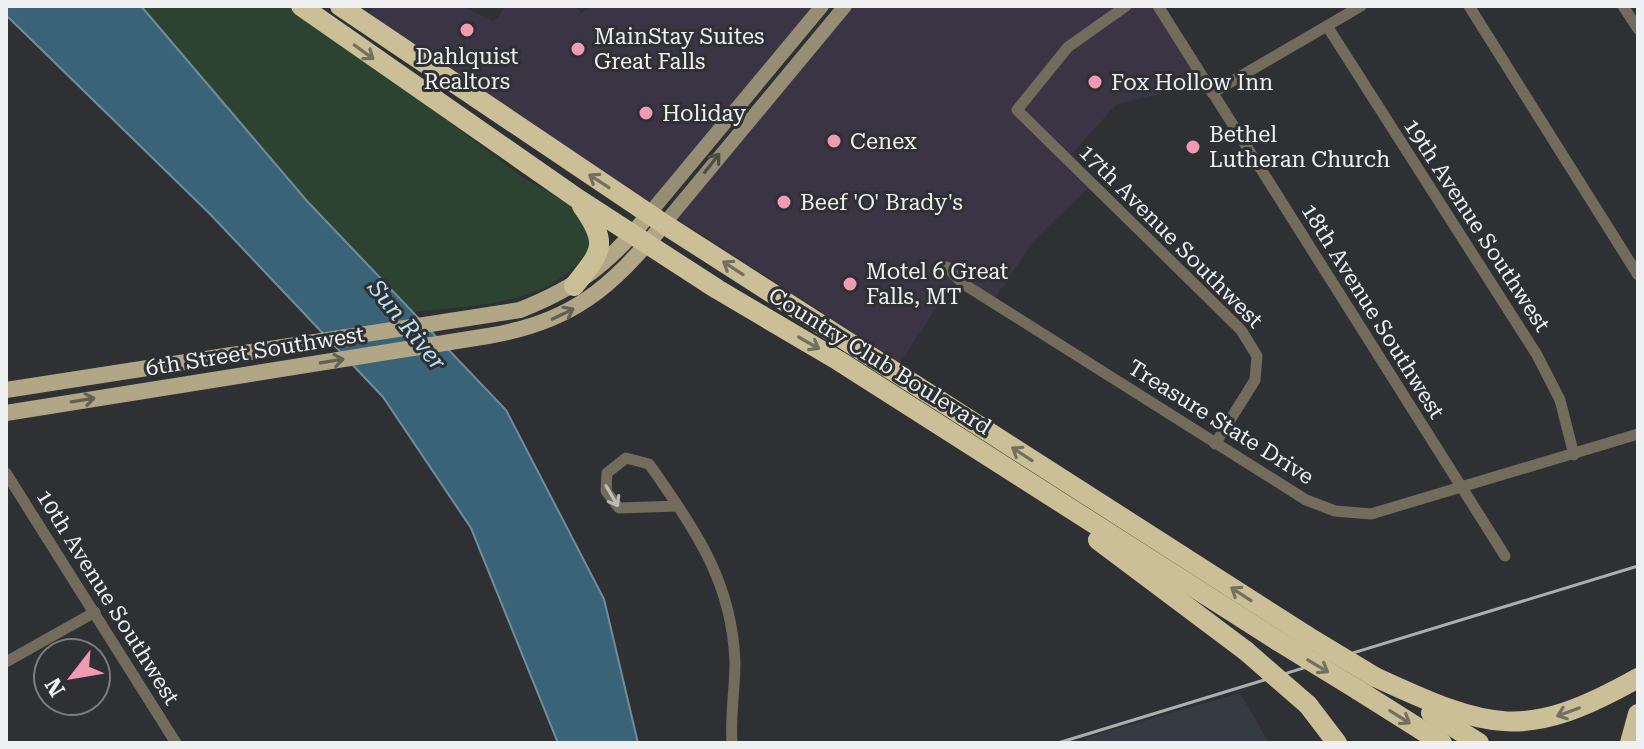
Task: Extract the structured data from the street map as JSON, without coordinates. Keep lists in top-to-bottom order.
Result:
{
  "streets": {
    "highway": ["Country Club Boulevard"],
    "main road": ["6th Street Southwest"],
    "street": [
      "19th Avenue Southwest",
      "17th Avenue Southwest",
      "18th Avenue Southwest",
      "Treasure State Drive",
      "10th Avenue Southwest"
    ]
  },
  "crossings": [
    ["19th Avenue Southwest", "Treasure State Drive"],
    ["17th Avenue Southwest", "Treasure State Drive"],
    ["18th Avenue Southwest", "Treasure State Drive"],
    ["6th Street Southwest", "Country Club Boulevard"]
  ],
  "water": ["Sun River"],
  "places": [
    "Dahlquist Realtors",
    "MainStay Suites Great Falls",
    "Fox Hollow Inn",
    "Holiday",
    "Cenex",
    "Bethel Lutheran Church",
    "Beef 'O' Brady's",
    "Motel 6 Great Falls, MT"
  ],
  "north": "bottom left"
}
